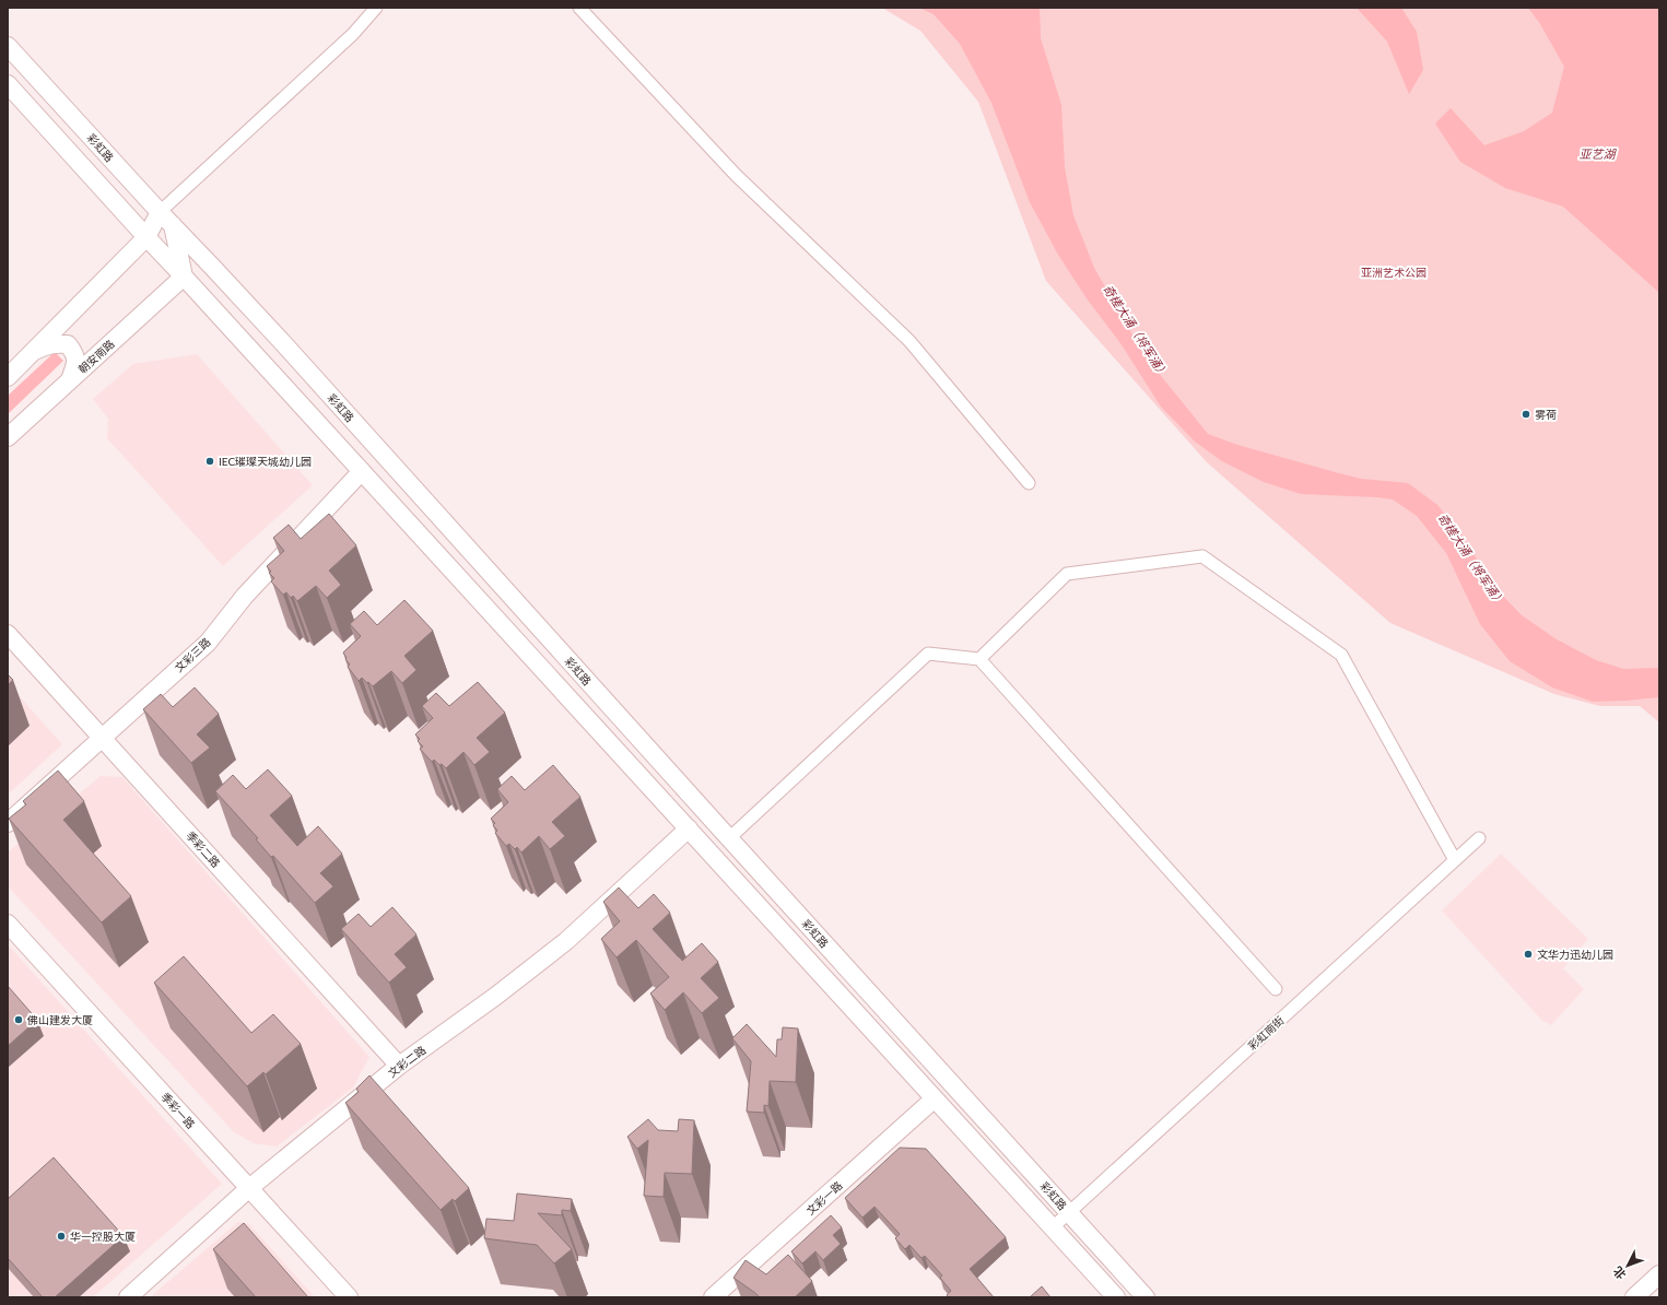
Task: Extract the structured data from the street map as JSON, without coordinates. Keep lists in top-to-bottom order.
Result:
{
  "streets": {
    "street": [
      "彩虹路",
      "朝安南路",
      "文彩三路",
      "季彩二路",
      "彩虹南街",
      "文彩二路",
      "季彩一路",
      "文彩一路"
    ]
  },
  "crossings": [
    ["彩虹路", "朝安南路"],
    ["彩虹路", "文彩三路"],
    ["彩虹路", "彩虹南街"],
    ["彩虹路", "文彩二路"],
    ["彩虹路", "文彩一路"],
    ["文彩三路", "季彩二路"],
    ["季彩二路", "文彩二路"],
    ["文彩二路", "季彩一路"]
  ],
  "water": ["亚艺湖", "奇槎大涌（将军涌）"],
  "parks": ["亚洲艺术公园"],
  "places": [
    "雾荷",
    "IEC璀璨天城幼儿园",
    "文华力迅幼儿园",
    "佛山建发大厦",
    "华一控股大厦"
  ],
  "north": "bottom left"
}
